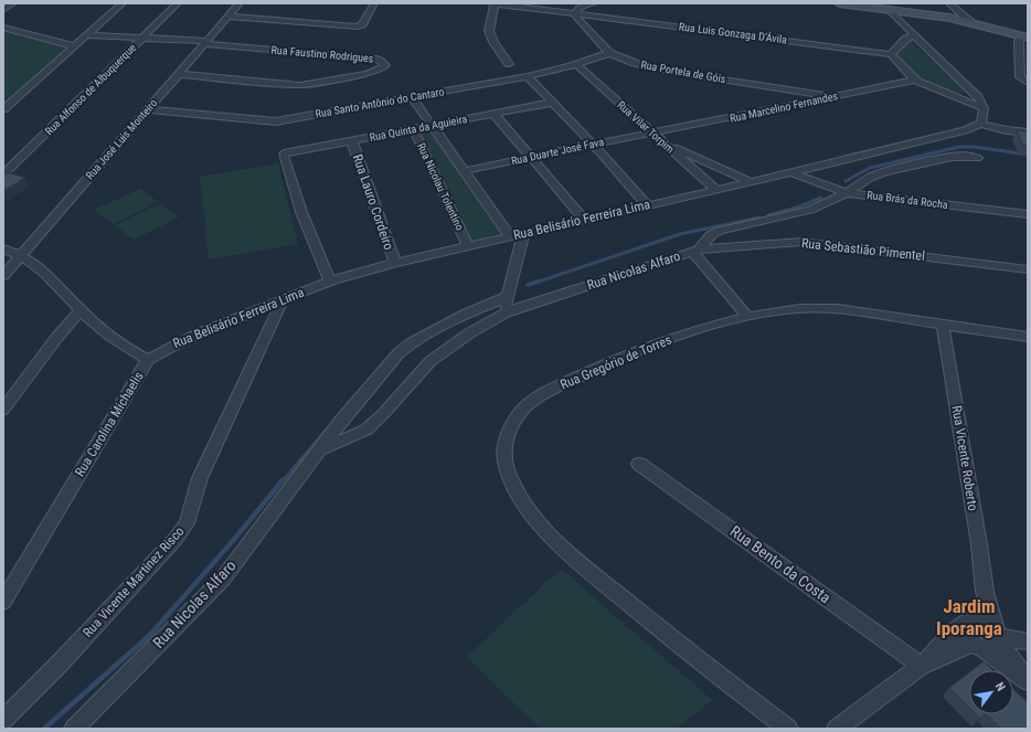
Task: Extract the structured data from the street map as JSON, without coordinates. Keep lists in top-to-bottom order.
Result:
{
  "streets": {
    "street": [
      "Rua Luis Gonzaga D'Ávila",
      "Rua Faustino Rodrigues",
      "Rua Portela de Góis",
      "Rua Alfonso de Albuquerque",
      "Rua Santo Antônio do Cantaro",
      "Rua Marcelino Fernandes",
      "Rua Vilar Torpim",
      "Rua Quinta da Aguieira",
      "Rua José Luis Monteiro",
      "Rua Duarte José Fava",
      "Rua Nicolau Tolentino",
      "Rua Brás da Rocha",
      "Rua Lauro Cordeiro",
      "Rua Belisário Ferreira Lima",
      "Rua Sebastião Pimentel",
      "Rua Nicolas Alfaro",
      "Rua Gregório de Torres",
      "Rua Carolina Michaelis",
      "Rua Vicente Roberto",
      "Rua Bento da Costa",
      "Rua Vicente Martinez Risco"
    ]
  },
  "crossings": [
    ["Rua Luis Gonzaga D'Ávila", "Rua Portela de Góis"],
    ["Rua Faustino Rodrigues", "Rua José Luis Monteiro"],
    ["Rua Portela de Góis", "Rua Santo Antônio do Cantaro"],
    ["Rua Portela de Góis", "Rua Marcelino Fernandes"],
    ["Rua Santo Antônio do Cantaro", "Rua Vilar Torpim"],
    ["Rua Santo Antônio do Cantaro", "Rua José Luis Monteiro"],
    ["Rua Santo Antônio do Cantaro", "Rua Nicolau Tolentino"],
    ["Rua Marcelino Fernandes", "Rua Vilar Torpim"],
    ["Rua Marcelino Fernandes", "Rua Duarte José Fava"],
    ["Rua Vilar Torpim", "Rua Duarte José Fava"],
    ["Rua Vilar Torpim", "Rua Belisário Ferreira Lima"],
    ["Rua Quinta da Aguieira", "Rua Nicolau Tolentino"],
    ["Rua Quinta da Aguieira", "Rua Lauro Cordeiro"],
    ["Rua Quinta da Aguieira", "Rua Belisário Ferreira Lima"],
    ["Rua José Luis Monteiro", "Rua Carolina Michaelis"],
    ["Rua Duarte José Fava", "Rua Nicolau Tolentino"],
    ["Rua Nicolau Tolentino", "Rua Belisário Ferreira Lima"],
    ["Rua Brás da Rocha", "Rua Belisário Ferreira Lima"],
    ["Rua Brás da Rocha", "Rua Nicolas Alfaro"],
    ["Rua Lauro Cordeiro", "Rua Belisário Ferreira Lima"],
    ["Rua Belisário Ferreira Lima", "Rua Carolina Michaelis"],
    ["Rua Belisário Ferreira Lima", "Rua Vicente Martinez Risco"],
    ["Rua Sebastião Pimentel", "Rua Nicolas Alfaro"],
    ["Rua Gregório de Torres", "Rua Vicente Roberto"]
  ],
  "districts": ["Jardim Iporanga"],
  "north": "top right"
}
